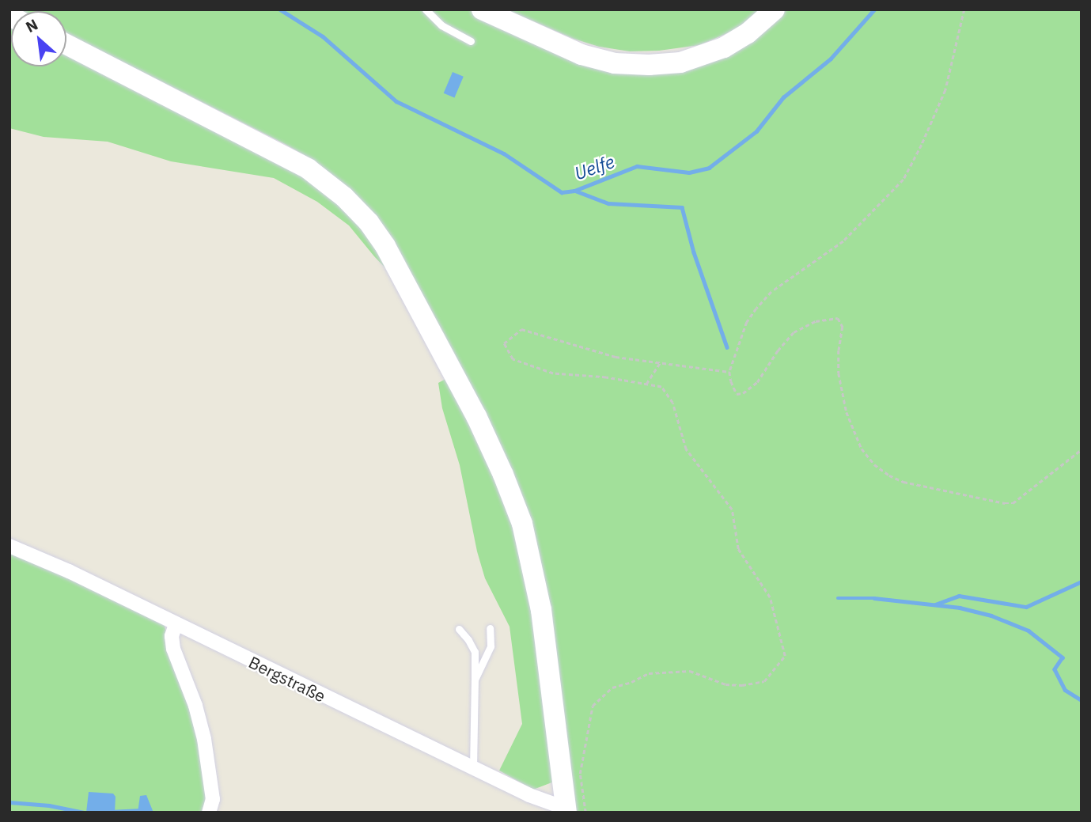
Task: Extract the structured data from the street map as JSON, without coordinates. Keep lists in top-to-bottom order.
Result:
{
  "streets": {
    "street": ["Bergstraße"]
  },
  "water": ["Uelfe"],
  "north": "top left"
}
